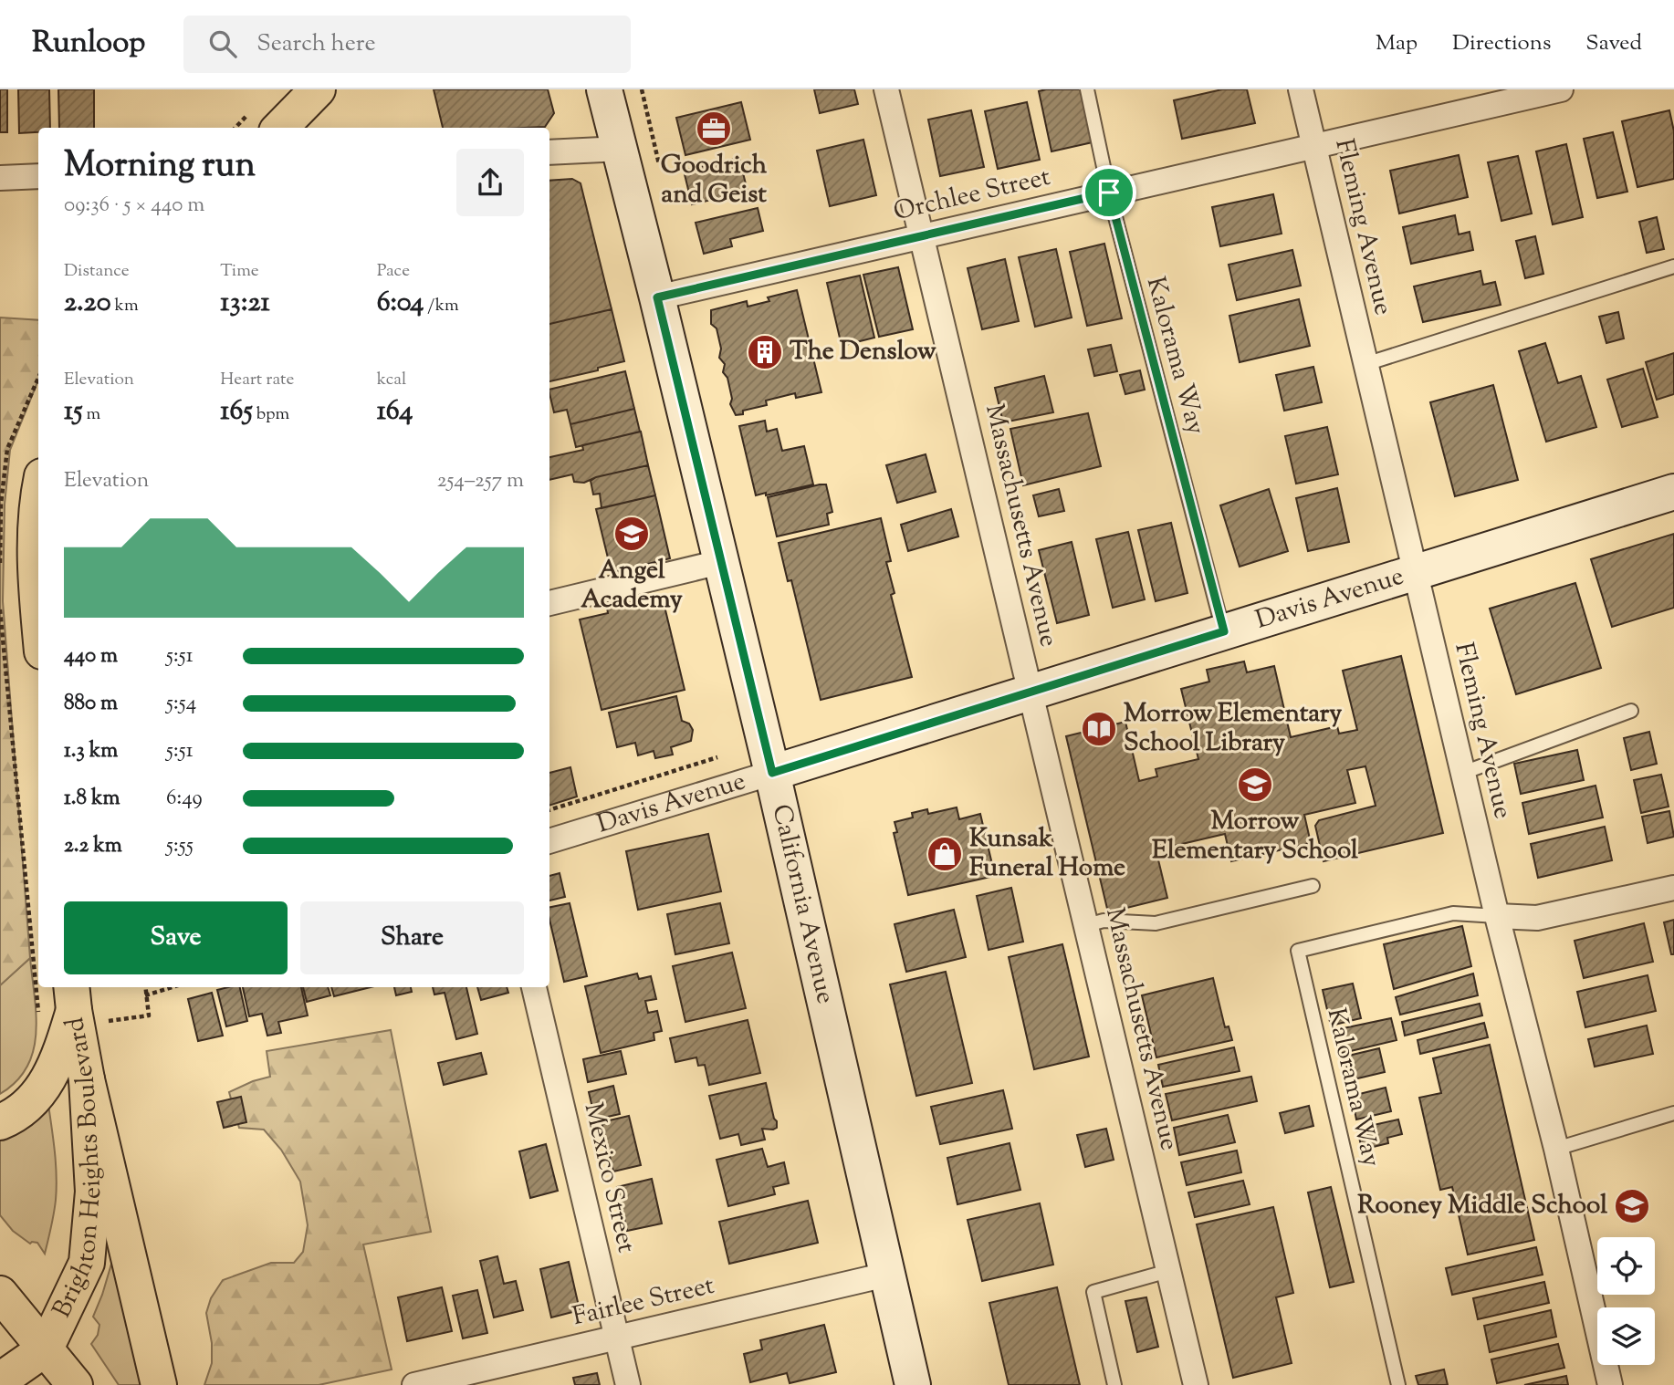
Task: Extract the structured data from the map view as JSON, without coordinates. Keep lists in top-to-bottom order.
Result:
{
  "streets": {
    "main road": ["Brighton Heights Boulevard"],
    "street": [
      "Orchlee Street",
      "Fleming Avenue",
      "Massachusetts Avenue",
      "Davis Avenue",
      "California Avenue",
      "Mexico Street",
      "Fairlee Street"
    ],
    "lane": ["Kalorama Way"]
  },
  "crossings": [
    ["Orchlee Street", "Fleming Avenue"],
    ["Orchlee Street", "Kalorama Way"],
    ["Orchlee Street", "Massachusetts Avenue"],
    ["Orchlee Street", "California Avenue"],
    ["Fleming Avenue", "Kalorama Way"],
    ["Fleming Avenue", "Davis Avenue"],
    ["Kalorama Way", "Davis Avenue"],
    ["Massachusetts Avenue", "Davis Avenue"],
    ["Davis Avenue", "California Avenue"],
    ["California Avenue", "Fairlee Street"],
    ["Mexico Street", "Fairlee Street"]
  ],
  "places": {
    "office": ["Goodrich and Geist"],
    "building": ["The Denslow"],
    "school or university": ["Angel Academy", "Morrow Elementary School", "Rooney Middle School"],
    "library": ["Morrow Elementary School Library"],
    "shop": ["Kunsak Funeral Home"]
  },
  "page": {
    "header": "Runloop",
    "search": "Search here",
    "nav": ["Map", "Directions", "Saved"],
    "heading": ["Morning run", "09:36 · 5 × 440 m"],
    "stats": [
      ["Distance", "2.20 km"],
      ["Time", "13:21"],
      ["Pace", "6:04 /km"],
      ["Elevation", "15 m"],
      ["Heart rate", "165 bpm"],
      ["kcal", "164"]
    ],
    "chart": ["Elevation", "254–257 m"],
    "list": [
      {
        "name": "440 m",
        "note": "5:51"
      },
      {
        "name": "880 m",
        "note": "5:54"
      },
      {
        "name": "1.3 km",
        "note": "5:51"
      },
      {
        "name": "1.8 km",
        "note": "6:49"
      },
      {
        "name": "2.2 km",
        "note": "5:55"
      }
    ],
    "buttons": ["Save", "Share"]
  }
}
